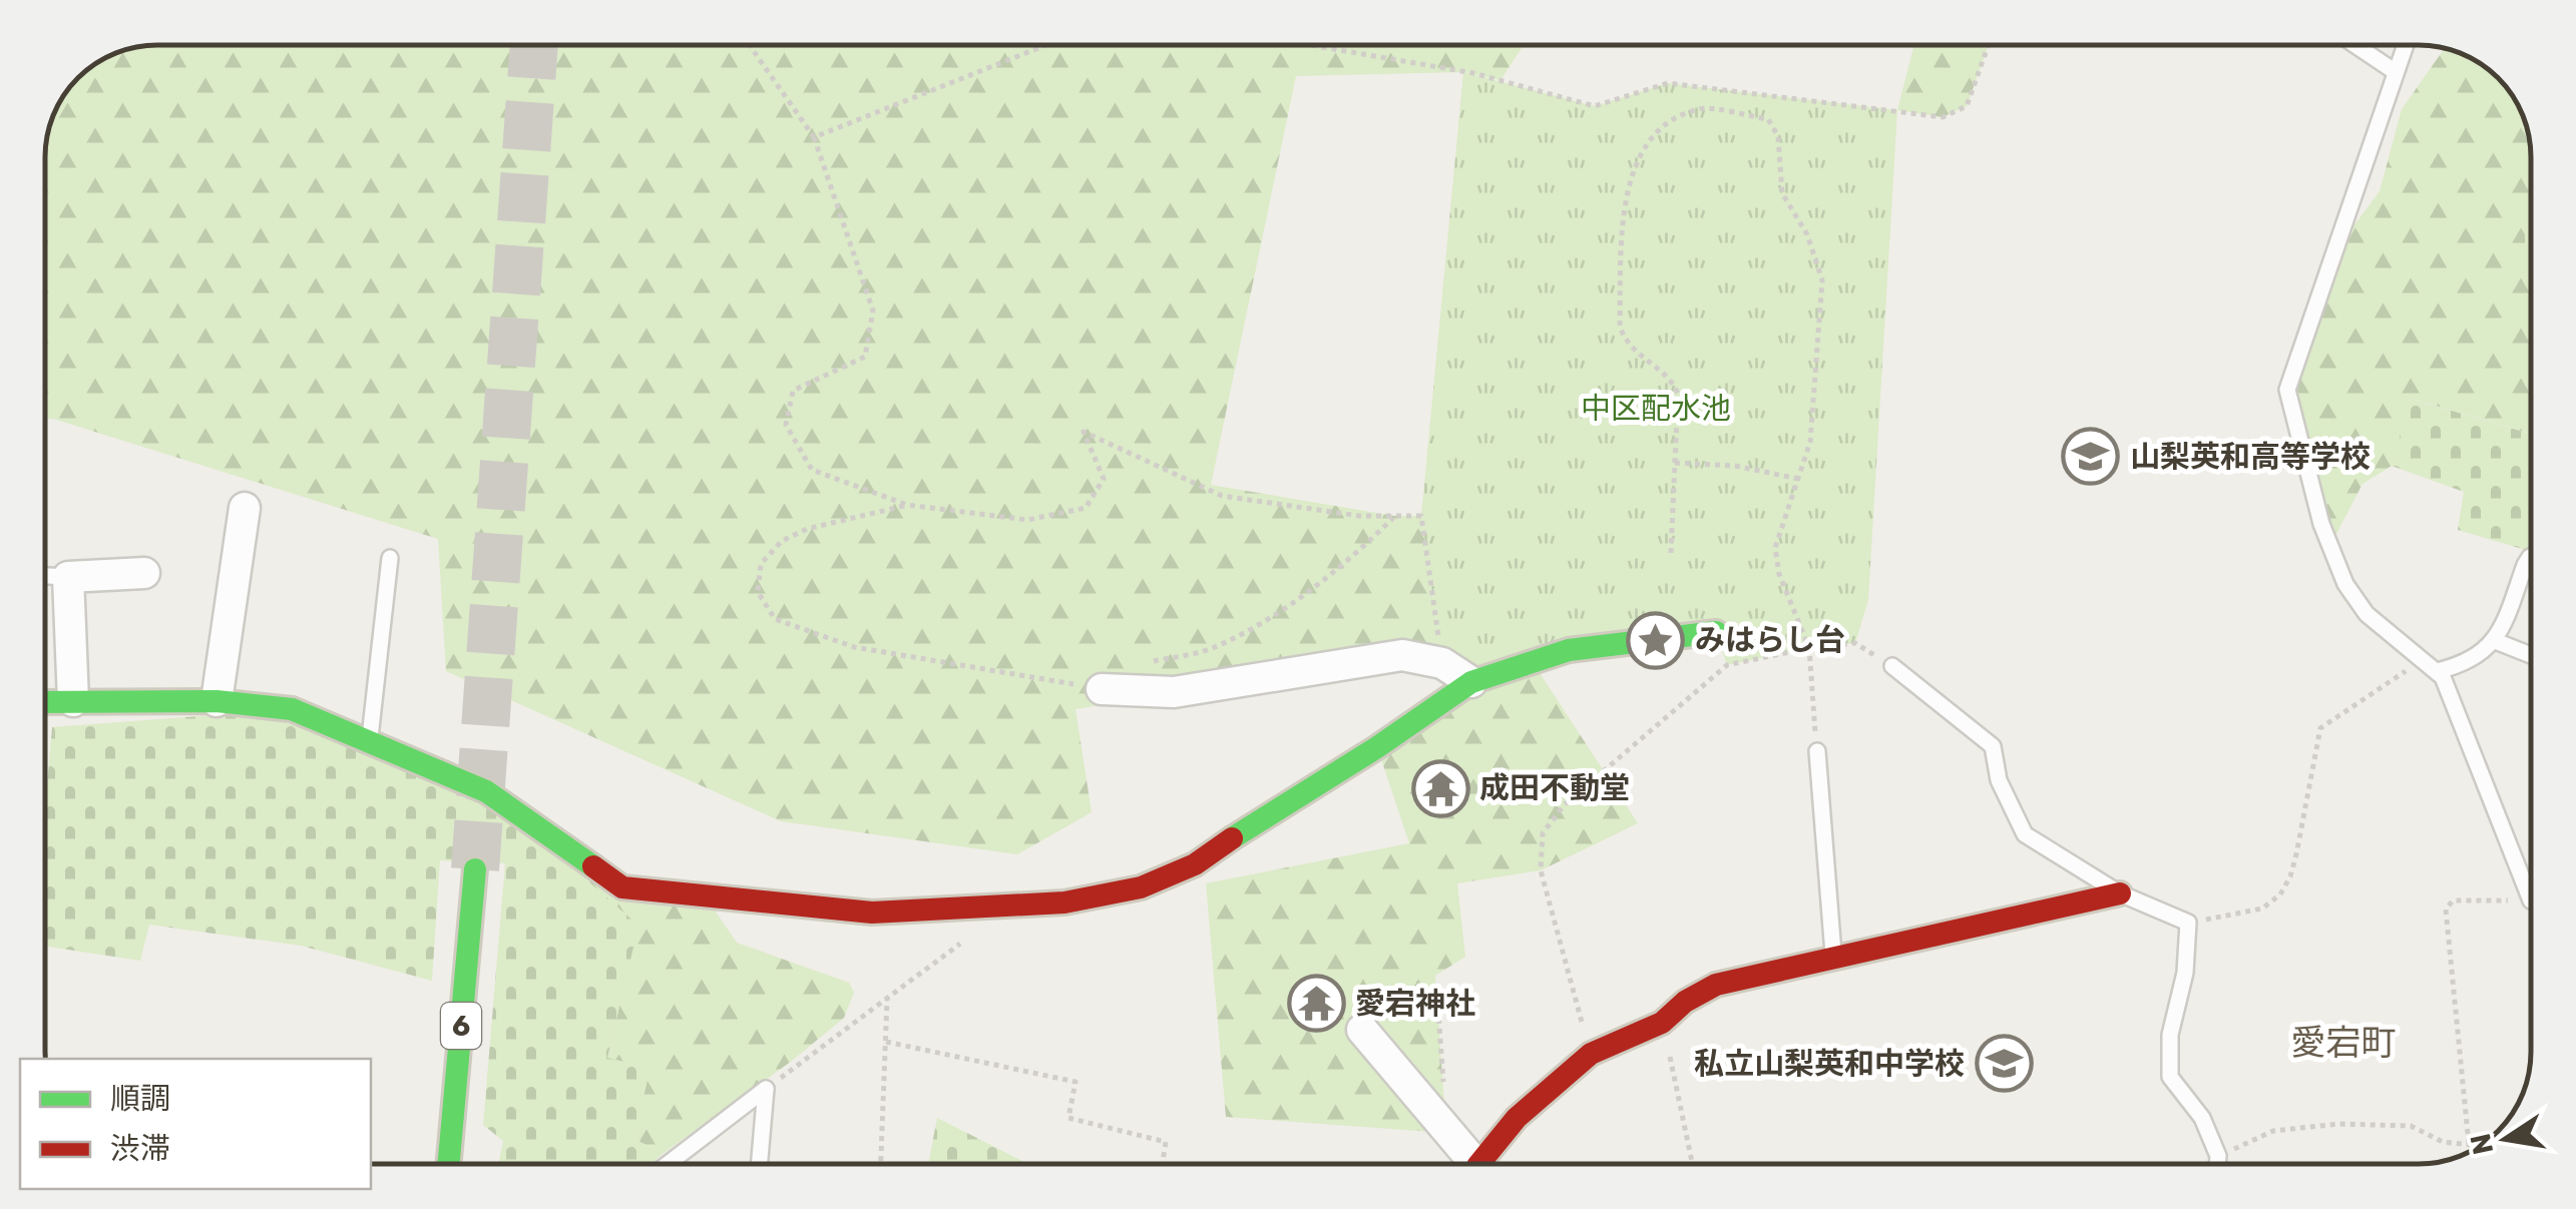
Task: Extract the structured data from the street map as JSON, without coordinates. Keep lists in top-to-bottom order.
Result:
{
  "streets": {
    "street": ["6"]
  },
  "districts": ["愛宕町"],
  "parks": ["中区配水池"],
  "places": {
    "school or university": ["山梨英和高等学校", "私立山梨英和中学校"],
    "place": ["みはらし台"],
    "temple": ["成田不動堂", "愛宕神社"]
  },
  "legend": ["順調", "渋滞"],
  "north": "left"
}
